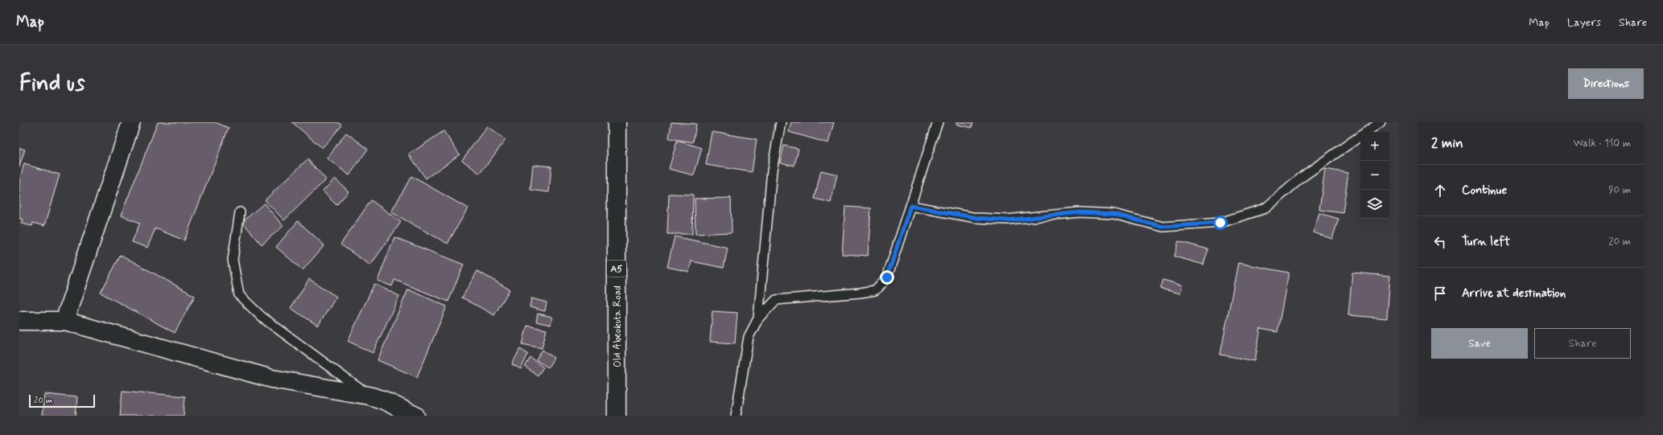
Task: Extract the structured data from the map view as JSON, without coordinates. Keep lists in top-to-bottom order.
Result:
{
  "streets": {
    "main road": ["A5", "Old Abeokuta Road"]
  },
  "scale_bar": "20 m",
  "page": {
    "header": "Map",
    "nav": ["Map", "Layers", "Share"],
    "buttons": [
      "Directions",
      ["Save", "Share"]
    ],
    "title": "Find us",
    "heading": ["2 min", "Walk · 110 m"],
    "map_buttons": ["+", "−"],
    "list": [
      ["Continue", "90 m"],
      ["Turn left", "20 m"],
      "Arrive at destination"
    ],
    "scale": "20 m"
  }
}
